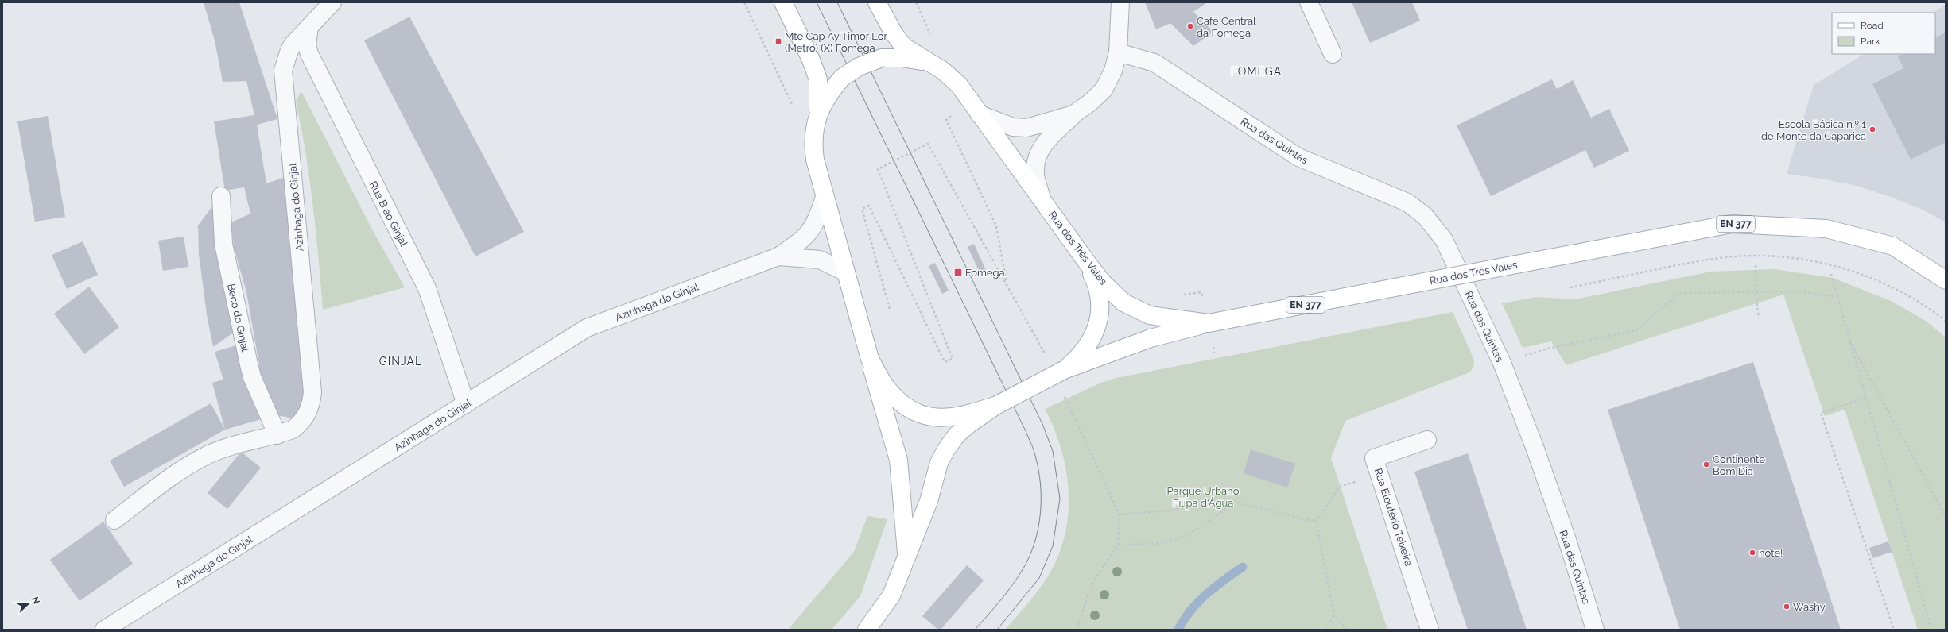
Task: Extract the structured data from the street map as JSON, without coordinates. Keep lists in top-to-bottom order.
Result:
{
  "streets": {
    "main road": ["EN 377", "Rua dos Três Vales"],
    "street": [
      "Rua das Quintas",
      "Azinhaga do Ginjal",
      "Rua B ao Ginjal",
      "Beco do Ginjal",
      "Rua Eleutério Teixeira"
    ]
  },
  "crossings": [
    ["Azinhaga do Ginjal", "Rua B ao Ginjal"],
    ["Azinhaga do Ginjal", "Beco do Ginjal"],
    ["EN 377", "Rua dos Três Vales"]
  ],
  "districts": ["FOMEGA", "GINJAL"],
  "parks": ["Parque Urbano Filipa d'Água"],
  "places": {
    "other": [
      "Café Central da Fomega",
      "Escola Básica n.º 1 de Monte da Caparica",
      "Continente Bom Dia",
      "note!",
      "Washy"
    ],
    "transit": ["Mte Cap Av Timor Lor (Metro) (X) Fomega", "Fomega"]
  },
  "legend": ["Road", "Park"],
  "north": "right"
}
